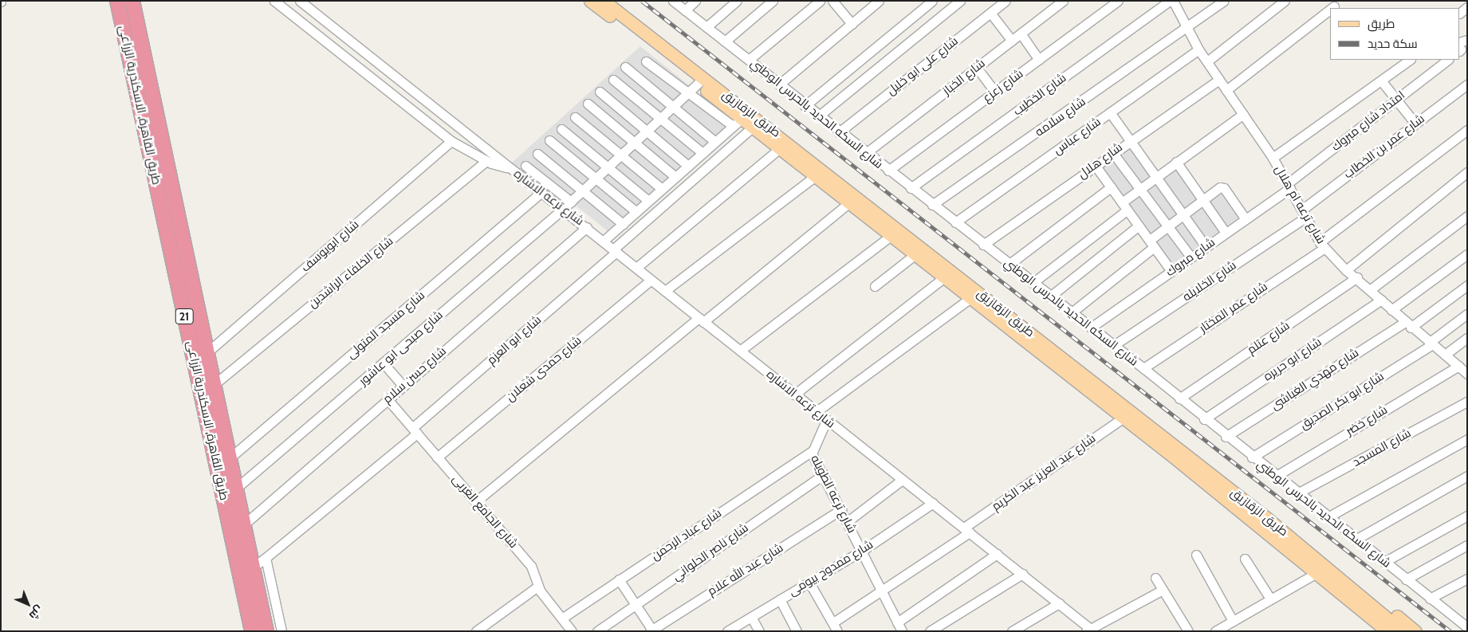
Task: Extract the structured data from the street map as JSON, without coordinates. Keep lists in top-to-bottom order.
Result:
{
  "streets": {
    "highway": ["طريق القاهرة, الاسكندرية الزراعى", "21"],
    "main road": ["طريق الزقازيق"],
    "street": [
      "شارع على ابو خليل",
      "شارع الخباز",
      "شارع زعزع",
      "شارع الخطيب",
      "شارع السكه الحديد بالحرس الوطني",
      "شارع سلامه",
      "امتداد شارع مبروك",
      "شارع عباس",
      "شارع عمر بن الخطاب",
      "شارع هلال",
      "شارع ترعه الاشاره",
      "شارع ترعه ام هلال",
      "شارع ابويوسف",
      "شارع مبروك",
      "شارع الخلفاء الراشدين",
      "شارع الخلايله",
      "شارع عمر المختار",
      "شارع مسجد المتولى",
      "شارع عتلم",
      "شارع ابو العزم",
      "شارع صبحى ابو عاشور",
      "شارع ابو حريره",
      "شارع حمدى شعلان",
      "شارع حسن سلام",
      "شارع مهدي الغباشى",
      "شارع ابو بكر الصديق",
      "شارع خضر",
      "شارع المسجد",
      "شارع عبد العزيز عبد الكريم",
      "شارع ترعه الطويله",
      "شارع الجامع الغربى",
      "شارع عباد الرحمن",
      "شارع ناصر الحلواني",
      "شارع ممدوح بيومى",
      "شارع عبد الله علام"
    ]
  },
  "crossings": [
    ["شارع على ابو خليل", "شارع السكه الحديد بالحرس الوطني"],
    ["شارع الخباز", "شارع السكه الحديد بالحرس الوطني"],
    ["شارع زعزع", "شارع السكه الحديد بالحرس الوطني"],
    ["شارع الخطيب", "شارع السكه الحديد بالحرس الوطني"],
    ["طريق القاهرة, الاسكندرية الزراعى", "شارع ابويوسف"],
    ["طريق القاهرة, الاسكندرية الزراعى", "شارع الخلفاء الراشدين"],
    ["طريق القاهرة, الاسكندرية الزراعى", "شارع مسجد المتولى"],
    ["طريق القاهرة, الاسكندرية الزراعى", "شارع ابو العزم"],
    ["طريق القاهرة, الاسكندرية الزراعى", "شارع صبحى ابو عاشور"],
    ["طريق القاهرة, الاسكندرية الزراعى", "شارع حسن سلام"],
    ["طريق الزقازيق", "شارع ابو العزم"],
    ["طريق الزقازيق", "شارع صبحى ابو عاشور"],
    ["طريق الزقازيق", "شارع عبد العزيز عبد الكريم"],
    ["شارع السكه الحديد بالحرس الوطني", "شارع سلامه"],
    ["شارع السكه الحديد بالحرس الوطني", "شارع عباس"],
    ["شارع السكه الحديد بالحرس الوطني", "شارع هلال"],
    ["شارع السكه الحديد بالحرس الوطني", "شارع مبروك"],
    ["شارع السكه الحديد بالحرس الوطني", "شارع الخلايله"],
    ["شارع السكه الحديد بالحرس الوطني", "شارع عمر المختار"],
    ["شارع السكه الحديد بالحرس الوطني", "شارع عتلم"],
    ["شارع السكه الحديد بالحرس الوطني", "شارع ابو حريره"],
    ["شارع السكه الحديد بالحرس الوطني", "شارع مهدي الغباشى"],
    ["شارع السكه الحديد بالحرس الوطني", "شارع ابو بكر الصديق"],
    ["شارع السكه الحديد بالحرس الوطني", "شارع خضر"],
    ["شارع السكه الحديد بالحرس الوطني", "شارع المسجد"],
    ["شارع سلامه", "شارع ترعه ام هلال"],
    ["امتداد شارع مبروك", "شارع ترعه ام هلال"],
    ["امتداد شارع مبروك", "شارع مبروك"],
    ["شارع عباس", "شارع ترعه ام هلال"],
    ["شارع عمر بن الخطاب", "شارع ترعه ام هلال"],
    ["شارع عمر بن الخطاب", "شارع الخلايله"],
    ["شارع هلال", "شارع ترعه ام هلال"],
    ["شارع ترعه الاشاره", "شارع ابويوسف"],
    ["شارع ترعه الاشاره", "شارع الخلفاء الراشدين"],
    ["شارع ترعه الاشاره", "شارع مسجد المتولى"],
    ["شارع ترعه الاشاره", "شارع ابو العزم"],
    ["شارع ترعه الاشاره", "شارع صبحى ابو عاشور"],
    ["شارع ترعه الاشاره", "شارع حمدى شعلان"],
    ["شارع ترعه الاشاره", "شارع حسن سلام"],
    ["شارع ترعه الاشاره", "شارع عبد العزيز عبد الكريم"],
    ["شارع ترعه الاشاره", "شارع ترعه الطويله"],
    ["شارع ترعه الاشاره", "شارع ممدوح بيومى"],
    ["شارع ترعه ام هلال", "شارع مبروك"],
    ["شارع ترعه ام هلال", "شارع الخلايله"],
    ["شارع ترعه ام هلال", "شارع عمر المختار"],
    ["شارع ترعه ام هلال", "شارع عتلم"],
    ["شارع ترعه ام هلال", "شارع ابو حريره"],
    ["شارع ترعه ام هلال", "شارع مهدي الغباشى"],
    ["شارع ترعه ام هلال", "شارع ابو بكر الصديق"],
    ["شارع ترعه ام هلال", "شارع خضر"],
    ["شارع ابو العزم", "شارع الجامع الغربى"],
    ["شارع حمدى شعلان", "شارع الجامع الغربى"],
    ["شارع حسن سلام", "شارع الجامع الغربى"],
    ["شارع عبد العزيز عبد الكريم", "شارع ترعه الطويله"],
    ["شارع ترعه الطويله", "شارع عباد الرحمن"],
    ["شارع ترعه الطويله", "شارع ناصر الحلواني"],
    ["شارع ترعه الطويله", "شارع ممدوح بيومى"],
    ["شارع ترعه الطويله", "شارع عبد الله علام"],
    ["شارع الجامع الغربى", "شارع عباد الرحمن"]
  ],
  "legend": ["طريق", "سكة حديد"],
  "north": "bottom right"
}
